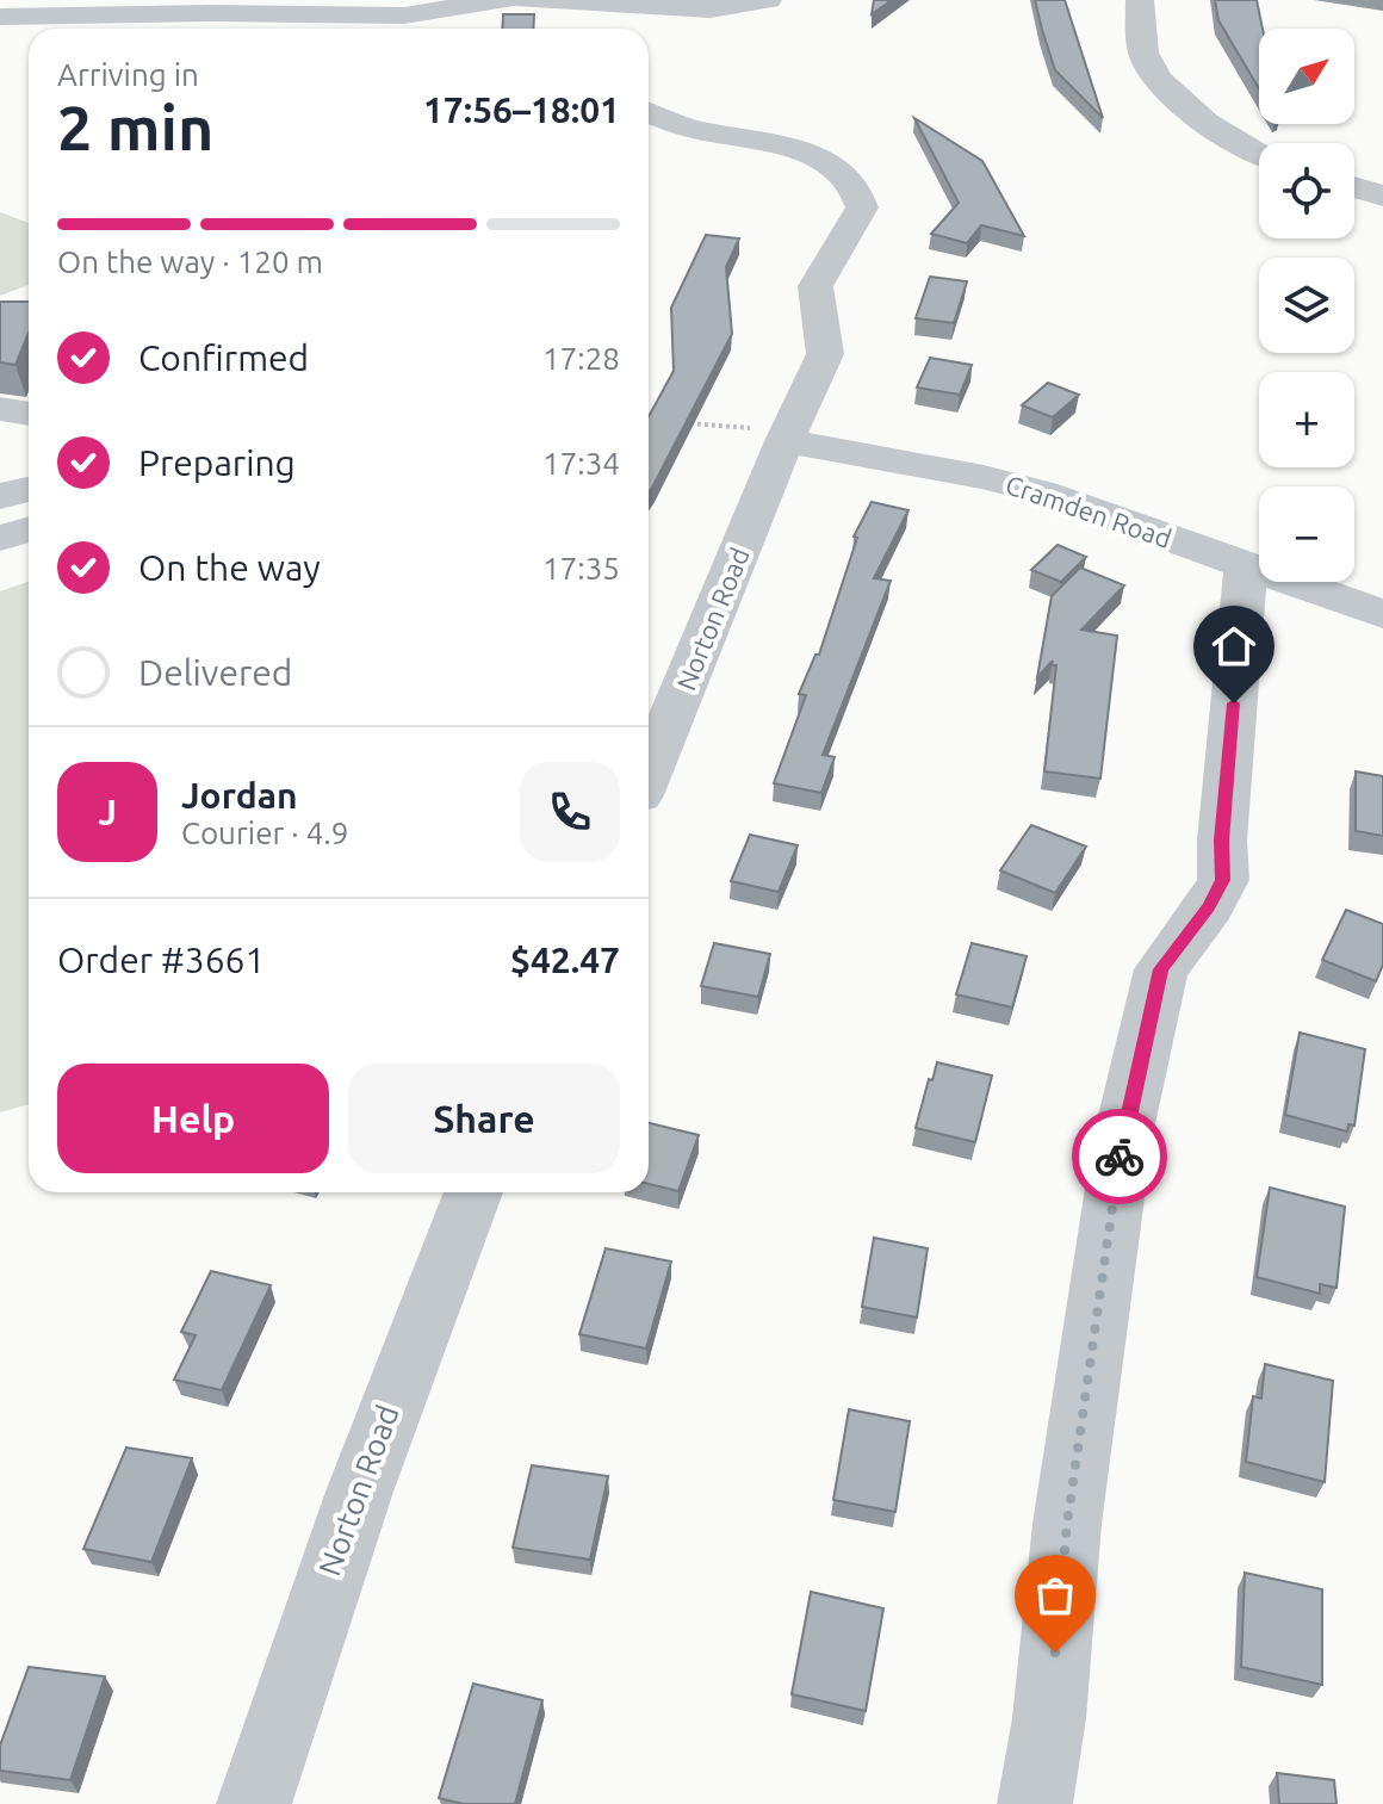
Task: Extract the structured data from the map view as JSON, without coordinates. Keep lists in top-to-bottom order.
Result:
{
  "streets": {
    "street": ["Cramden Road", "Norton Road"]
  },
  "crossings": [
    ["Cramden Road", "Norton Road"]
  ],
  "north": "top right",
  "page": {
    "map_buttons": ["+", "−"],
    "heading": ["2 min", "Arriving in", "17:56–18:01"],
    "panel": [
      "Jordan",
      "Courier · 4.9",
      "Order #3661",
      "$42.47"
    ],
    "bar": "On the way · 120 m",
    "list": [
      ["Confirmed", "17:28"],
      ["Preparing", "17:34"],
      ["On the way", "17:35"],
      "Delivered"
    ],
    "round": "J",
    "buttons": ["Help", "Share"]
  }
}
